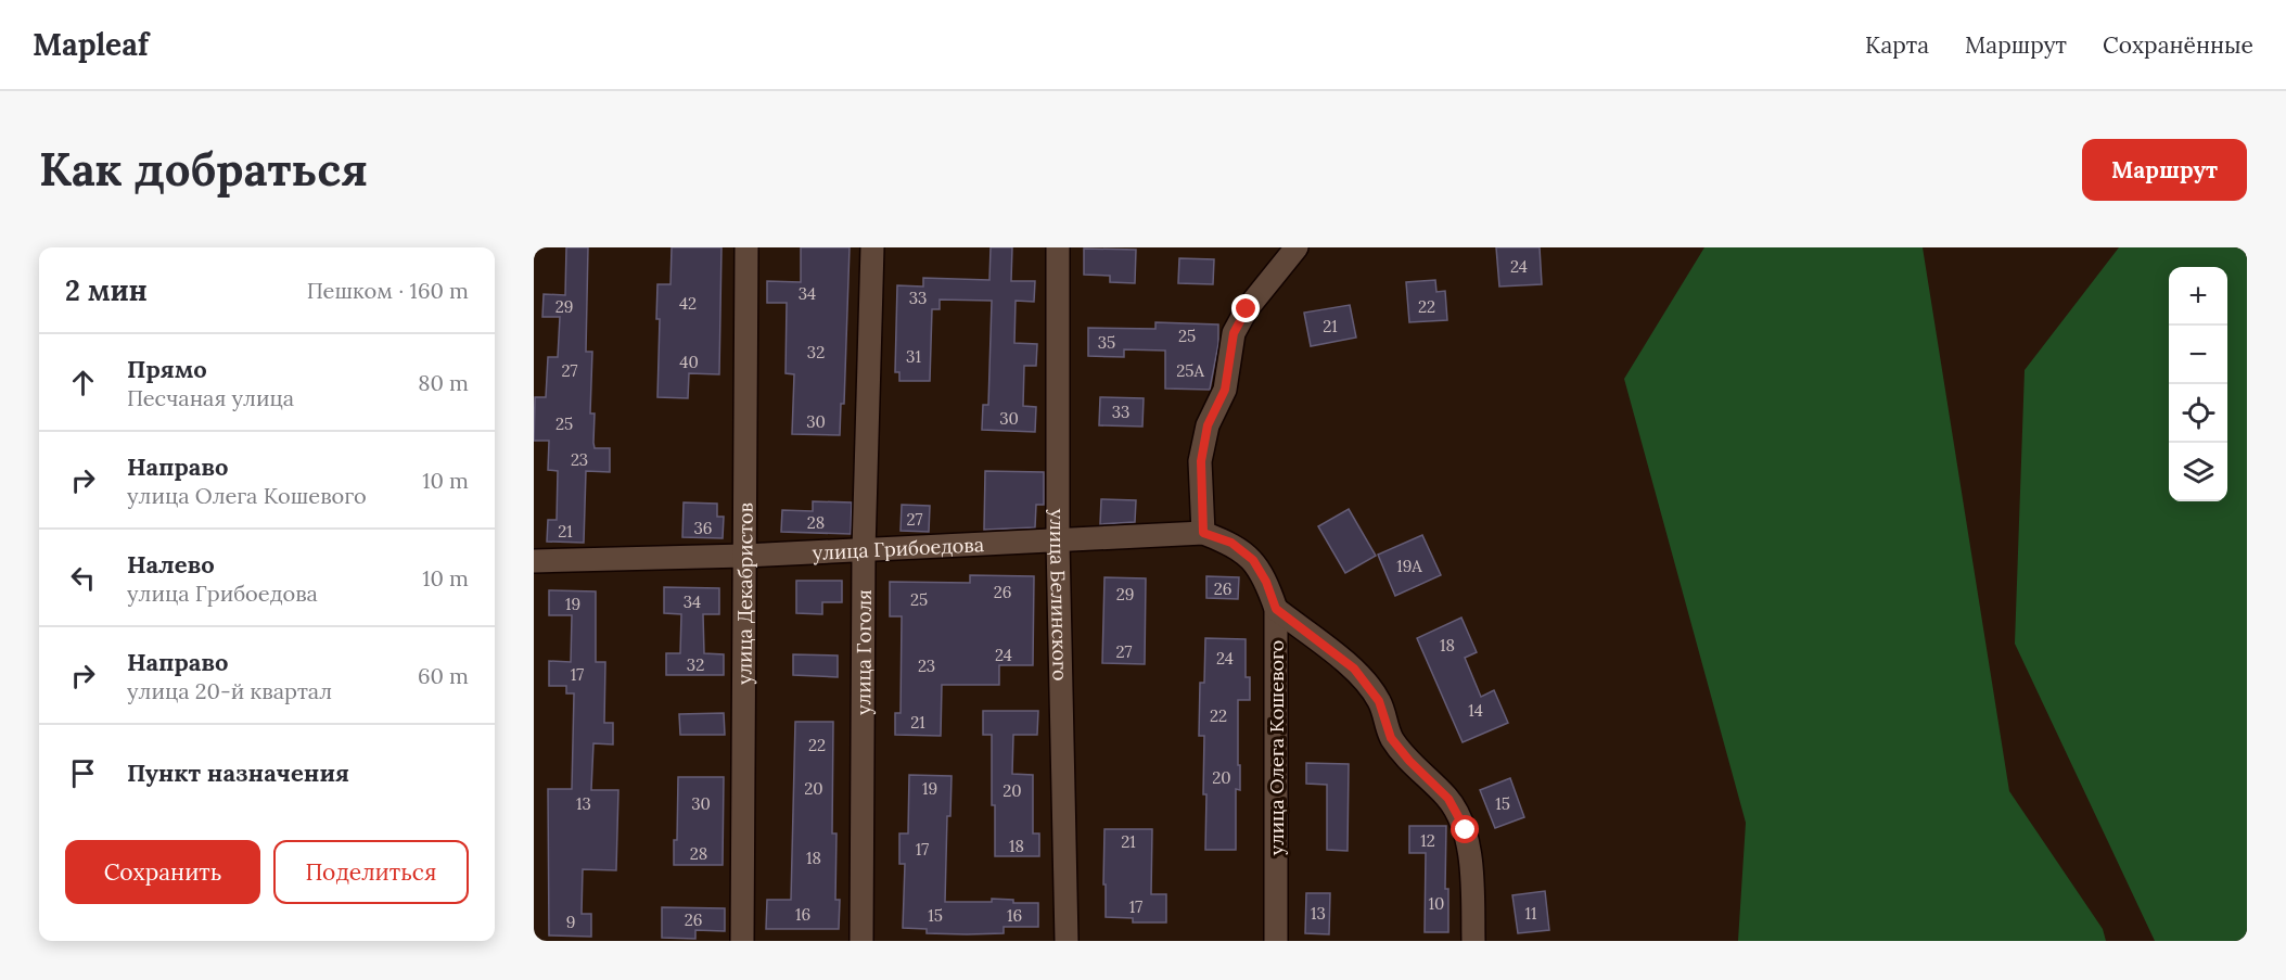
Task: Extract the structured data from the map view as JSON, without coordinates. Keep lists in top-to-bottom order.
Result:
{
  "streets": {
    "street": [
      "улица Грибоедова",
      "улица Декабристов",
      "улица Белинского",
      "улица Гоголя",
      "улица Олега Кошевого"
    ]
  },
  "crossings": [
    ["улица Грибоедова", "улица Декабристов"],
    ["улица Грибоедова", "улица Белинского"],
    ["улица Грибоедова", "улица Гоголя"],
    ["улица Грибоедова", "улица Олега Кошевого"]
  ],
  "house_numbers": [
    "24",
    "34",
    "33",
    "42",
    "29",
    "22",
    "21",
    "25",
    "35",
    "32",
    "31",
    "40",
    "27",
    "25А",
    "33",
    "30",
    "30",
    "25",
    "23",
    "27",
    "28",
    "36",
    "21",
    "19А",
    "26",
    "26",
    "29",
    "25",
    "34",
    "19",
    "18",
    "27",
    "24",
    "24",
    "32",
    "23",
    "17",
    "14",
    "22",
    "21",
    "22",
    "20",
    "20",
    "19",
    "20",
    "13",
    "30",
    "15",
    "12",
    "21",
    "18",
    "17",
    "28",
    "18",
    "10",
    "17",
    "13",
    "11",
    "16",
    "15",
    "16",
    "26",
    "9"
  ],
  "page": {
    "header": "Mapleaf",
    "nav": ["Карта", "Маршрут", "Сохранённые"],
    "buttons": [
      "Маршрут",
      ["Сохранить", "Поделиться"]
    ],
    "title": "Как добраться",
    "heading": ["2 мин", "Пешком · 160 m"],
    "map_buttons": ["+", "−"],
    "list": [
      ["Прямо", "Песчаная улица", "80 m"],
      ["Направо", "улица Олега Кошевого", "10 m"],
      ["Налево", "улица Грибоедова", "10 m"],
      ["Направо", "улица 20-й квартал", "60 m"],
      "Пункт назначения"
    ]
  }
}
